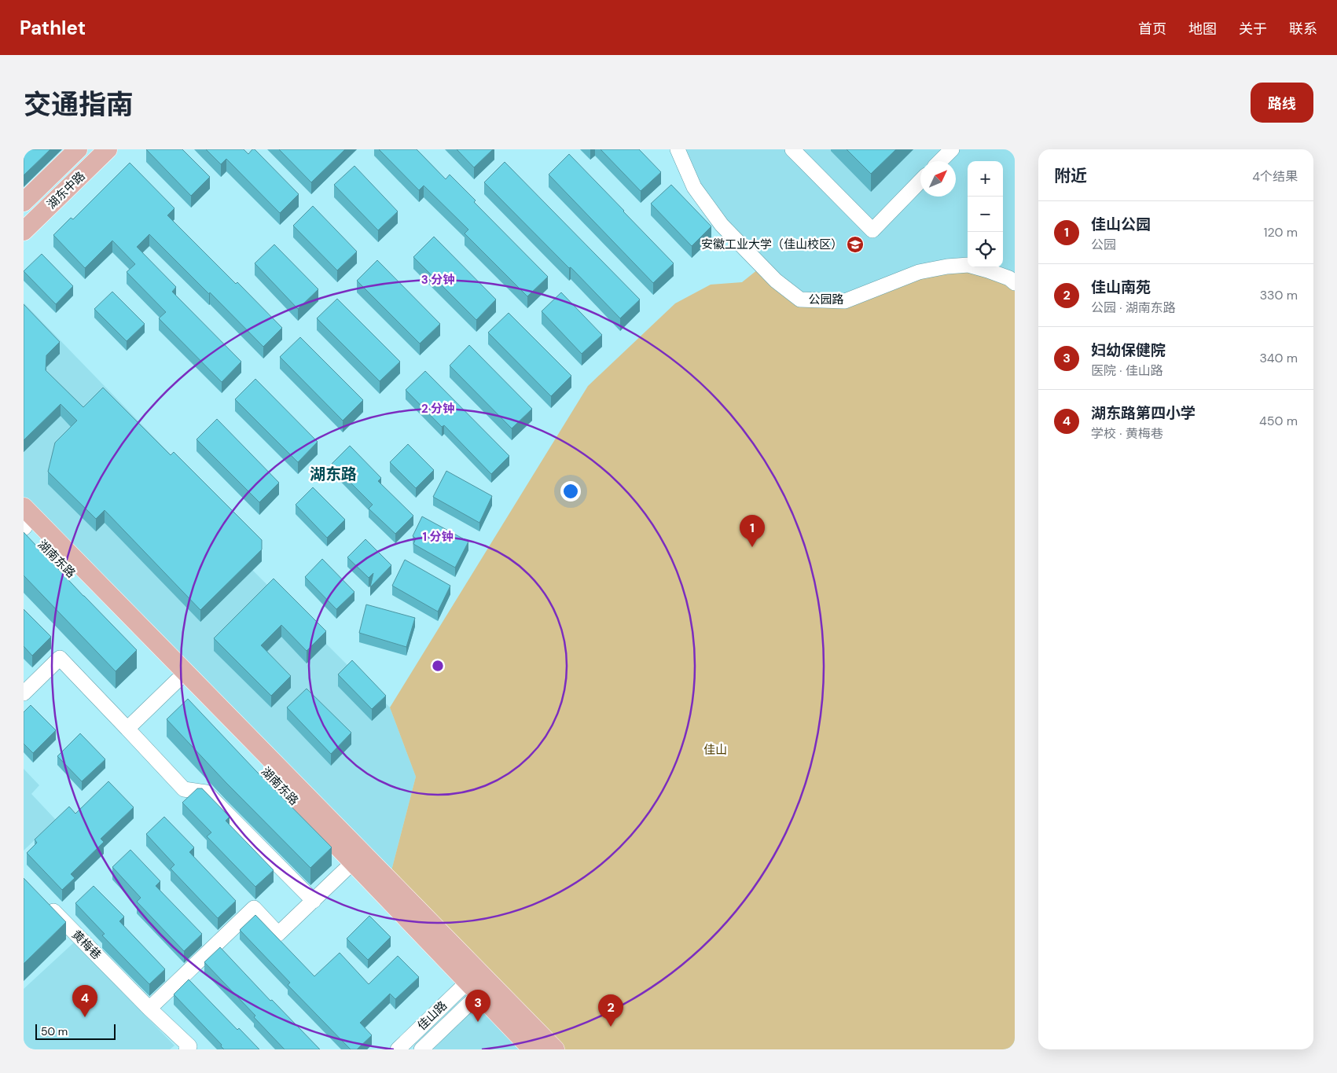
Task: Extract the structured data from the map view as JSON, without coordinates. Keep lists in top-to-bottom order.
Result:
{
  "streets": {
    "main road": ["湖东中路", "湖南东路"],
    "street": ["公园路", "黄梅巷", "佳山路"]
  },
  "crossings": [
    ["湖南东路", "佳山路"]
  ],
  "districts": ["湖东路"],
  "parks": ["佳山"],
  "places": {
    "school or university": ["安徽工业大学（佳山校区）"]
  },
  "scale_bar": "50 m",
  "north": "top right",
  "page": {
    "header": "Pathlet",
    "nav": [
      "首页",
      "地图",
      "关于",
      "联系"
    ],
    "title": "交通指南",
    "buttons": "路线",
    "heading": ["附近", "4个结果"],
    "map_buttons": ["+", "−"],
    "list": [
      {
        "mark": "1",
        "name": "佳山公园",
        "note": "公园",
        "value": "120 m"
      },
      {
        "mark": "2",
        "name": "佳山南苑",
        "note": "公园 · 湖南东路",
        "value": "330 m"
      },
      {
        "mark": "3",
        "name": "妇幼保健院",
        "note": "医院 · 佳山路",
        "value": "340 m"
      },
      {
        "mark": "4",
        "name": "湖东路第四小学",
        "note": "学校 · 黄梅巷",
        "value": "450 m"
      }
    ],
    "pins": [
      "1",
      "4",
      "3",
      "2"
    ],
    "scale": "50 m"
  },
  "rings": ["3 分钟", "2 分钟", "1 分钟"]
}
